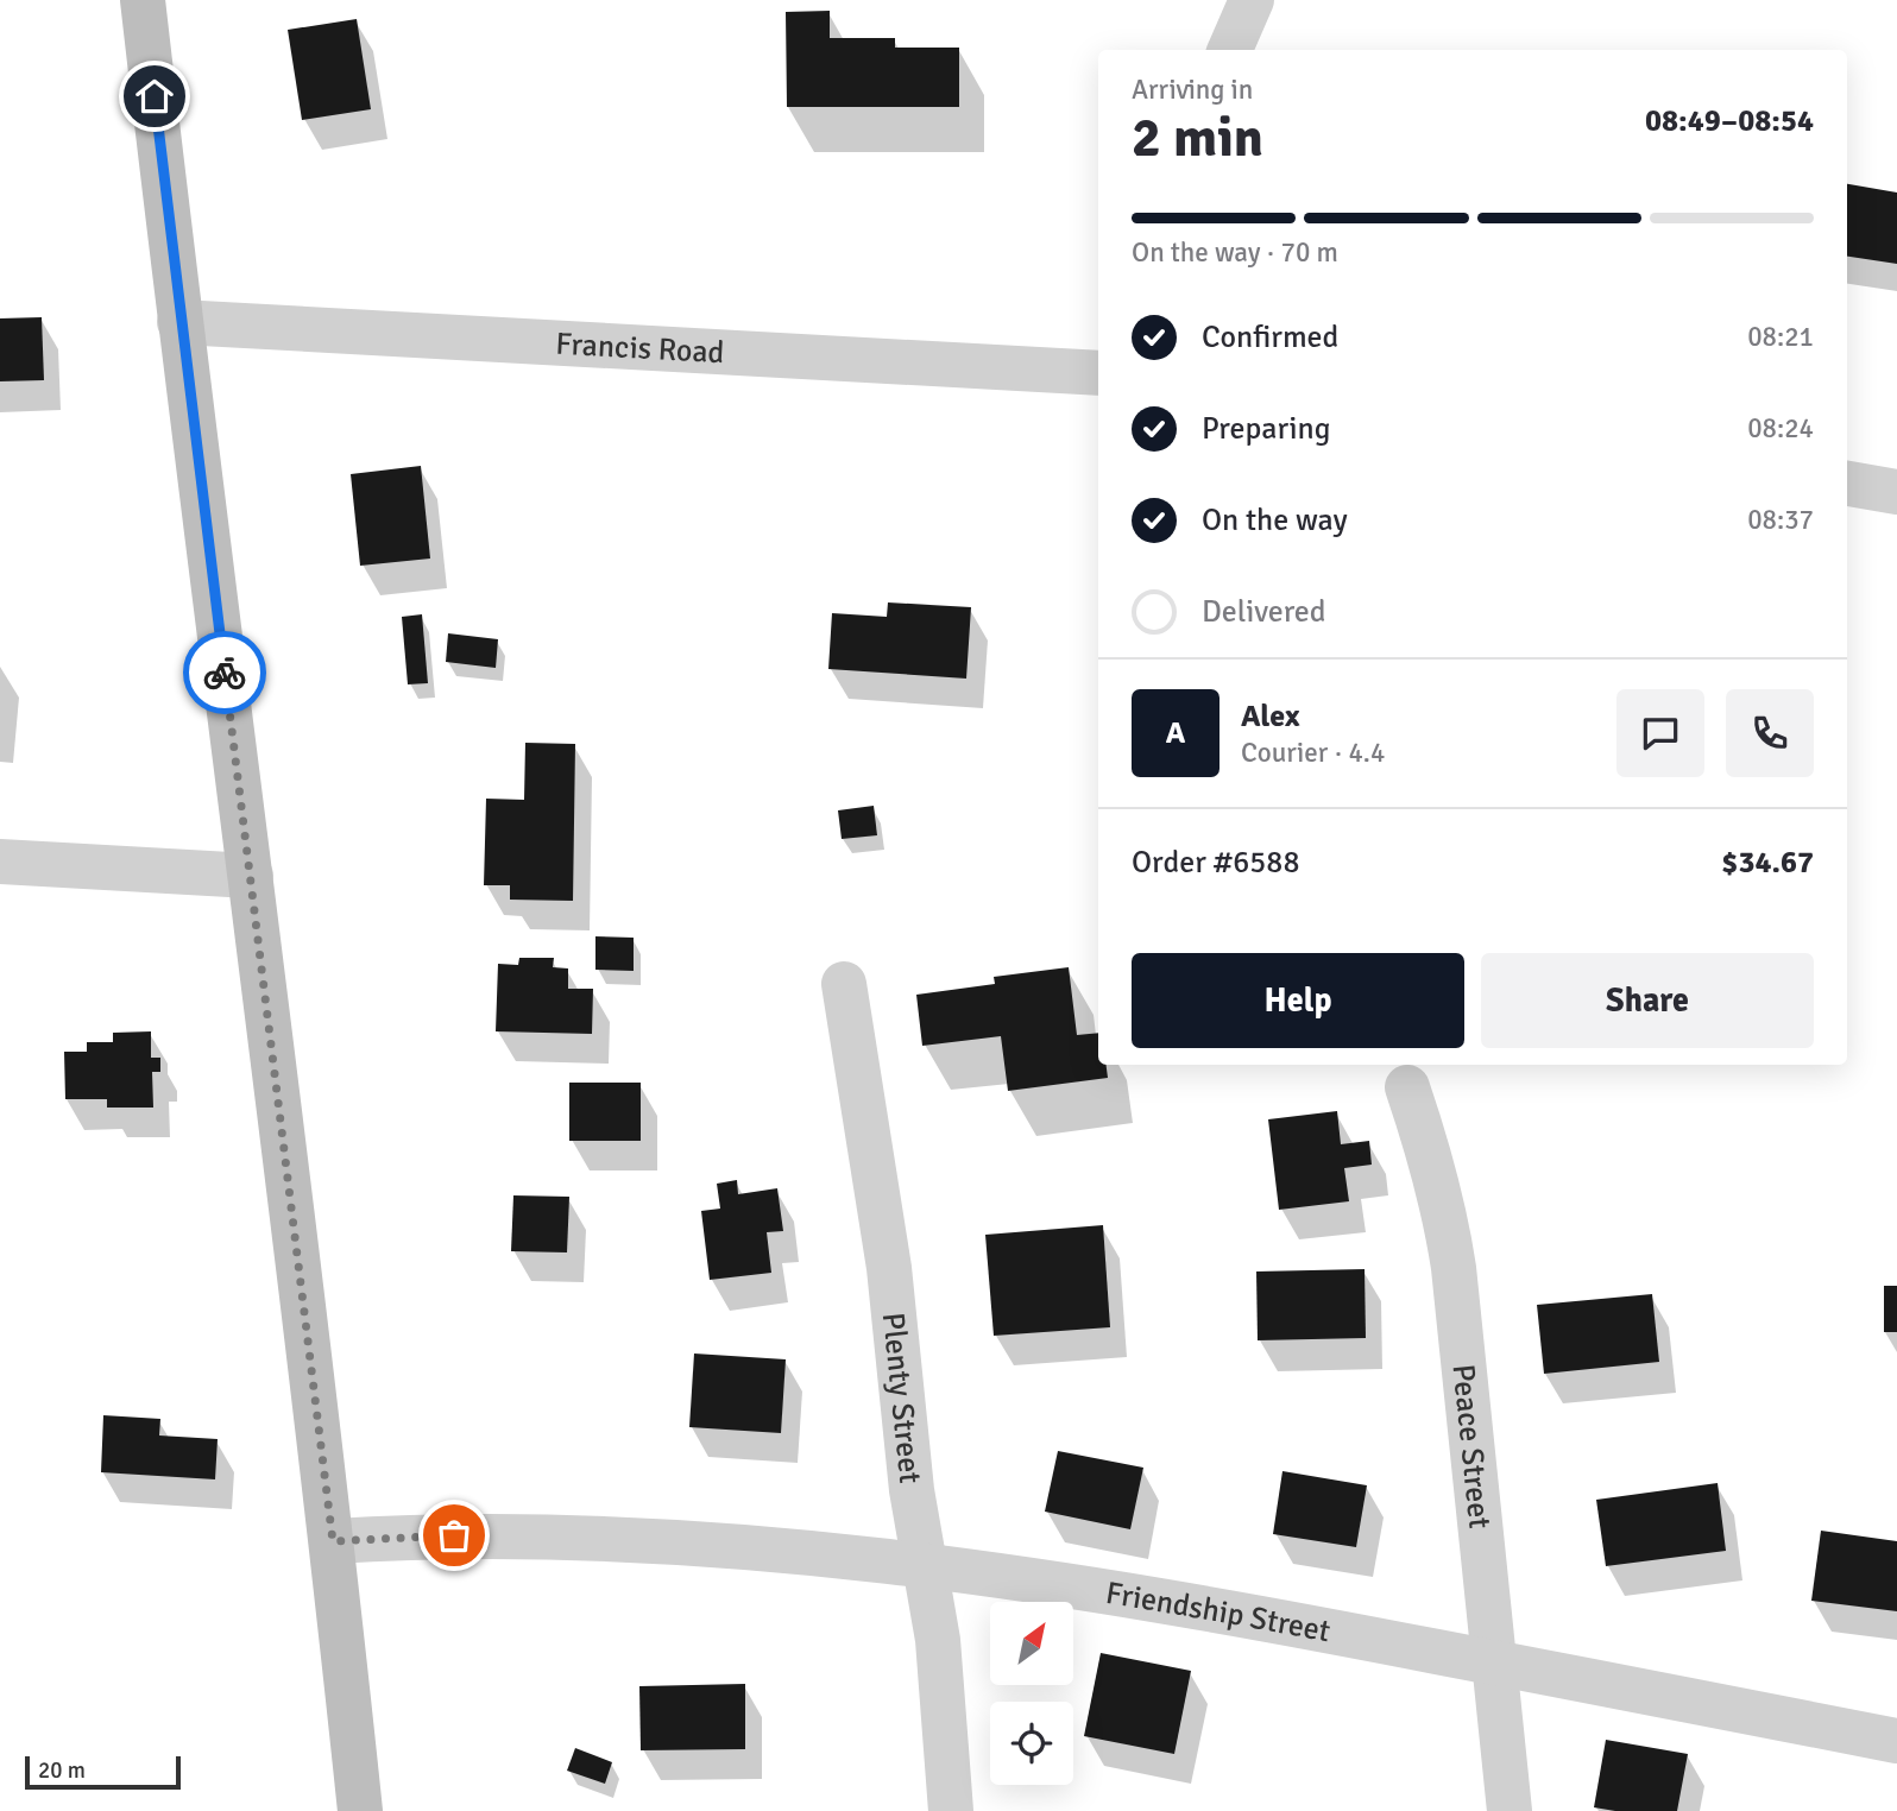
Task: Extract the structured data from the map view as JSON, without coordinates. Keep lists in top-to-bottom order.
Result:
{
  "streets": {
    "street": [
      "Francis Road",
      "Plenty Street",
      "Peace Street",
      "Friendship Street"
    ]
  },
  "crossings": [
    ["Plenty Street", "Friendship Street"],
    ["Peace Street", "Friendship Street"]
  ],
  "scale_bar": "20 m",
  "north": "top right",
  "page": {
    "heading": ["2 min", "Arriving in", "08:49–08:54"],
    "panel": [
      "Alex",
      "Courier · 4.4",
      "Order #6588",
      "$34.67"
    ],
    "bar": "On the way · 70 m",
    "list": [
      ["Confirmed", "08:21"],
      ["Preparing", "08:24"],
      ["On the way", "08:37"],
      "Delivered"
    ],
    "round": "A",
    "buttons": ["Help", "Share"],
    "scale": "20 m"
  }
}
